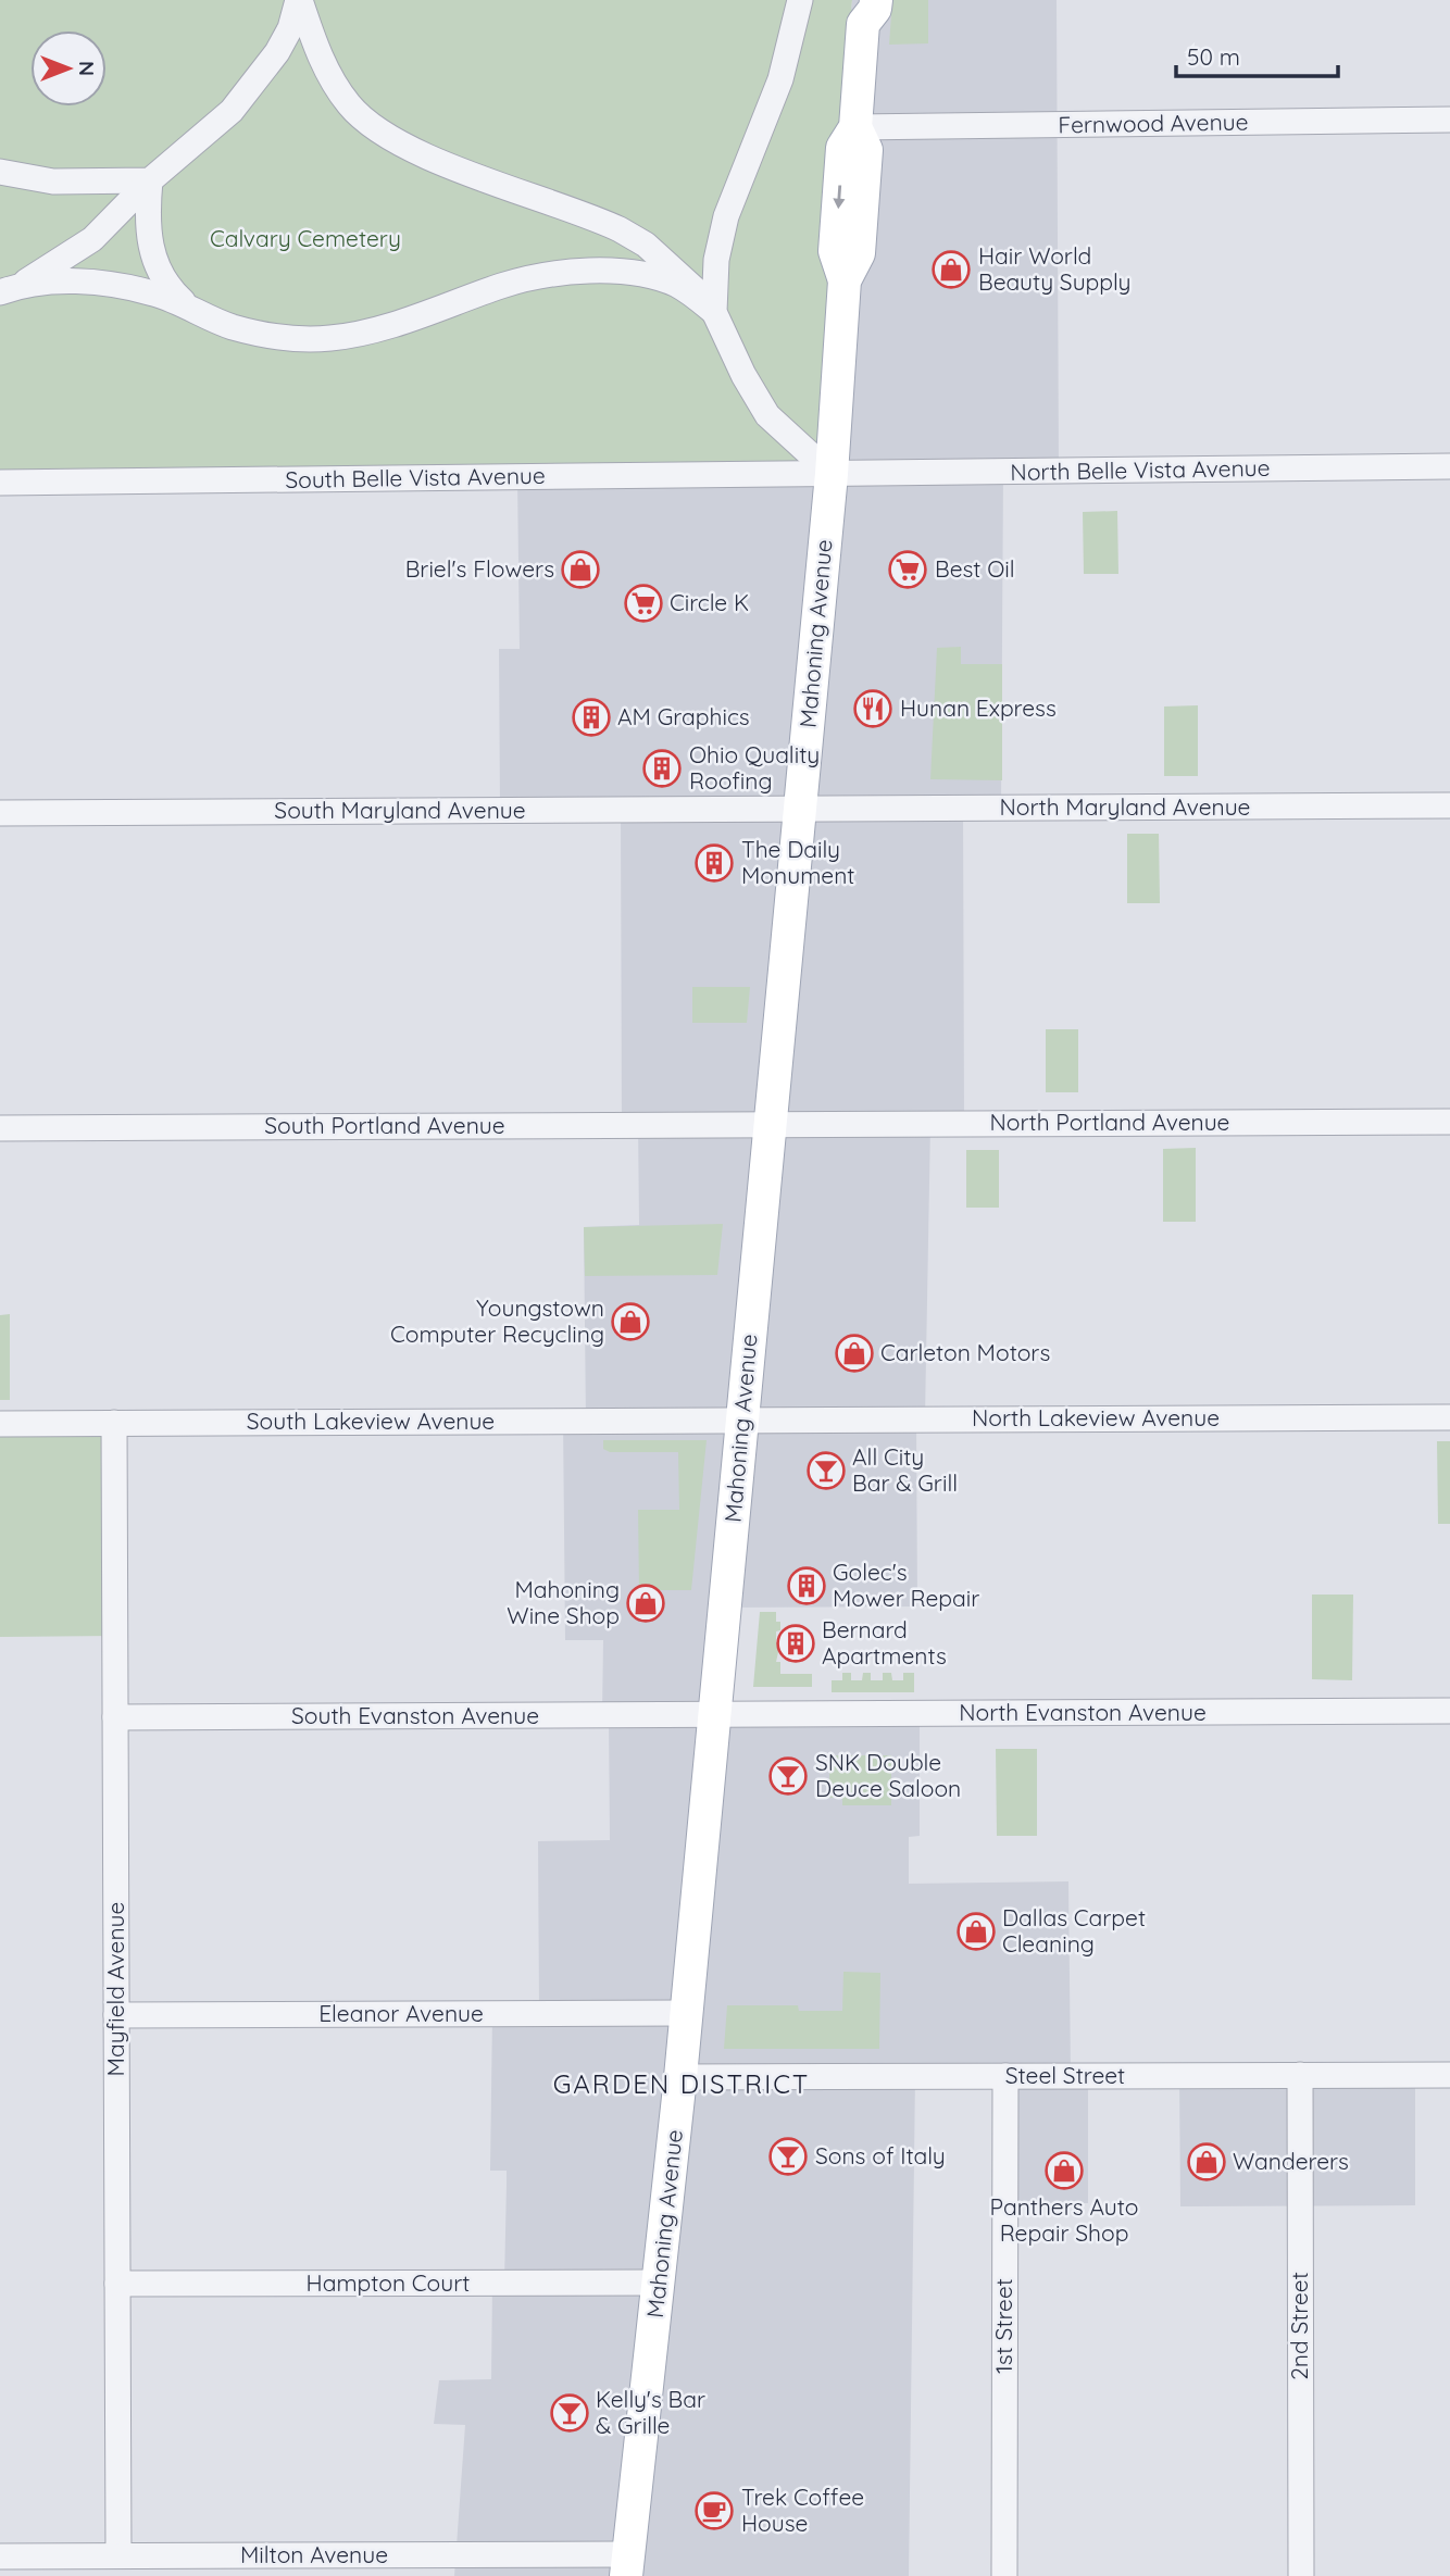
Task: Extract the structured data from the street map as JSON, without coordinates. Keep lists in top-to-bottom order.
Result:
{
  "streets": {
    "main road": ["Mahoning Avenue"],
    "street": [
      "Fernwood Avenue",
      "North Belle Vista Avenue",
      "South Belle Vista Avenue",
      "North Maryland Avenue",
      "South Maryland Avenue",
      "North Portland Avenue",
      "South Portland Avenue",
      "North Lakeview Avenue",
      "South Lakeview Avenue",
      "North Evanston Avenue",
      "South Evanston Avenue",
      "Mayfield Avenue",
      "Eleanor Avenue",
      "Steel Street",
      "Hampton Court",
      "1st Street",
      "2nd Street",
      "Milton Avenue"
    ]
  },
  "crossings": [
    ["Fernwood Avenue", "Mahoning Avenue"],
    ["North Belle Vista Avenue", "South Belle Vista Avenue"],
    ["North Belle Vista Avenue", "Mahoning Avenue"],
    ["South Belle Vista Avenue", "Mahoning Avenue"],
    ["Mahoning Avenue", "North Maryland Avenue"],
    ["Mahoning Avenue", "South Maryland Avenue"],
    ["Mahoning Avenue", "North Portland Avenue"],
    ["Mahoning Avenue", "South Portland Avenue"],
    ["Mahoning Avenue", "North Lakeview Avenue"],
    ["Mahoning Avenue", "South Lakeview Avenue"],
    ["Mahoning Avenue", "North Evanston Avenue"],
    ["Mahoning Avenue", "South Evanston Avenue"],
    ["Mahoning Avenue", "Eleanor Avenue"],
    ["Mahoning Avenue", "Steel Street"],
    ["Mahoning Avenue", "Hampton Court"],
    ["Mahoning Avenue", "Milton Avenue"],
    ["North Maryland Avenue", "South Maryland Avenue"],
    ["North Portland Avenue", "South Portland Avenue"],
    ["North Lakeview Avenue", "South Lakeview Avenue"],
    ["South Lakeview Avenue", "Mayfield Avenue"],
    ["North Evanston Avenue", "South Evanston Avenue"],
    ["South Evanston Avenue", "Mayfield Avenue"],
    ["Mayfield Avenue", "Eleanor Avenue"],
    ["Mayfield Avenue", "Hampton Court"],
    ["Mayfield Avenue", "Milton Avenue"],
    ["Steel Street", "1st Street"],
    ["Steel Street", "2nd Street"]
  ],
  "districts": ["GARDEN DISTRICT"],
  "parks": ["Calvary Cemetery"],
  "places": {
    "shop": [
      "Hair World Beauty Supply",
      "Briel's Flowers",
      "Youngstown Computer Recycling",
      "Carleton Motors",
      "Mahoning Wine Shop",
      "Dallas Carpet Cleaning",
      "Wanderers",
      "Panthers Auto Repair Shop"
    ],
    "supermarket": ["Best Oil", "Circle K"],
    "restaurant": ["Hunan Express"],
    "building": [
      "AM Graphics",
      "Ohio Quality Roofing",
      "The Daily Monument",
      "Golec's Mower Repair",
      "Bernard Apartments"
    ],
    "bar": [
      "All City Bar & Grill",
      "SNK Double Deuce Saloon",
      "Sons of Italy",
      "Kelly's Bar & Grille"
    ],
    "cafe": ["Trek Coffee House"]
  },
  "scale_bar": "50 m",
  "north": "right"
}
